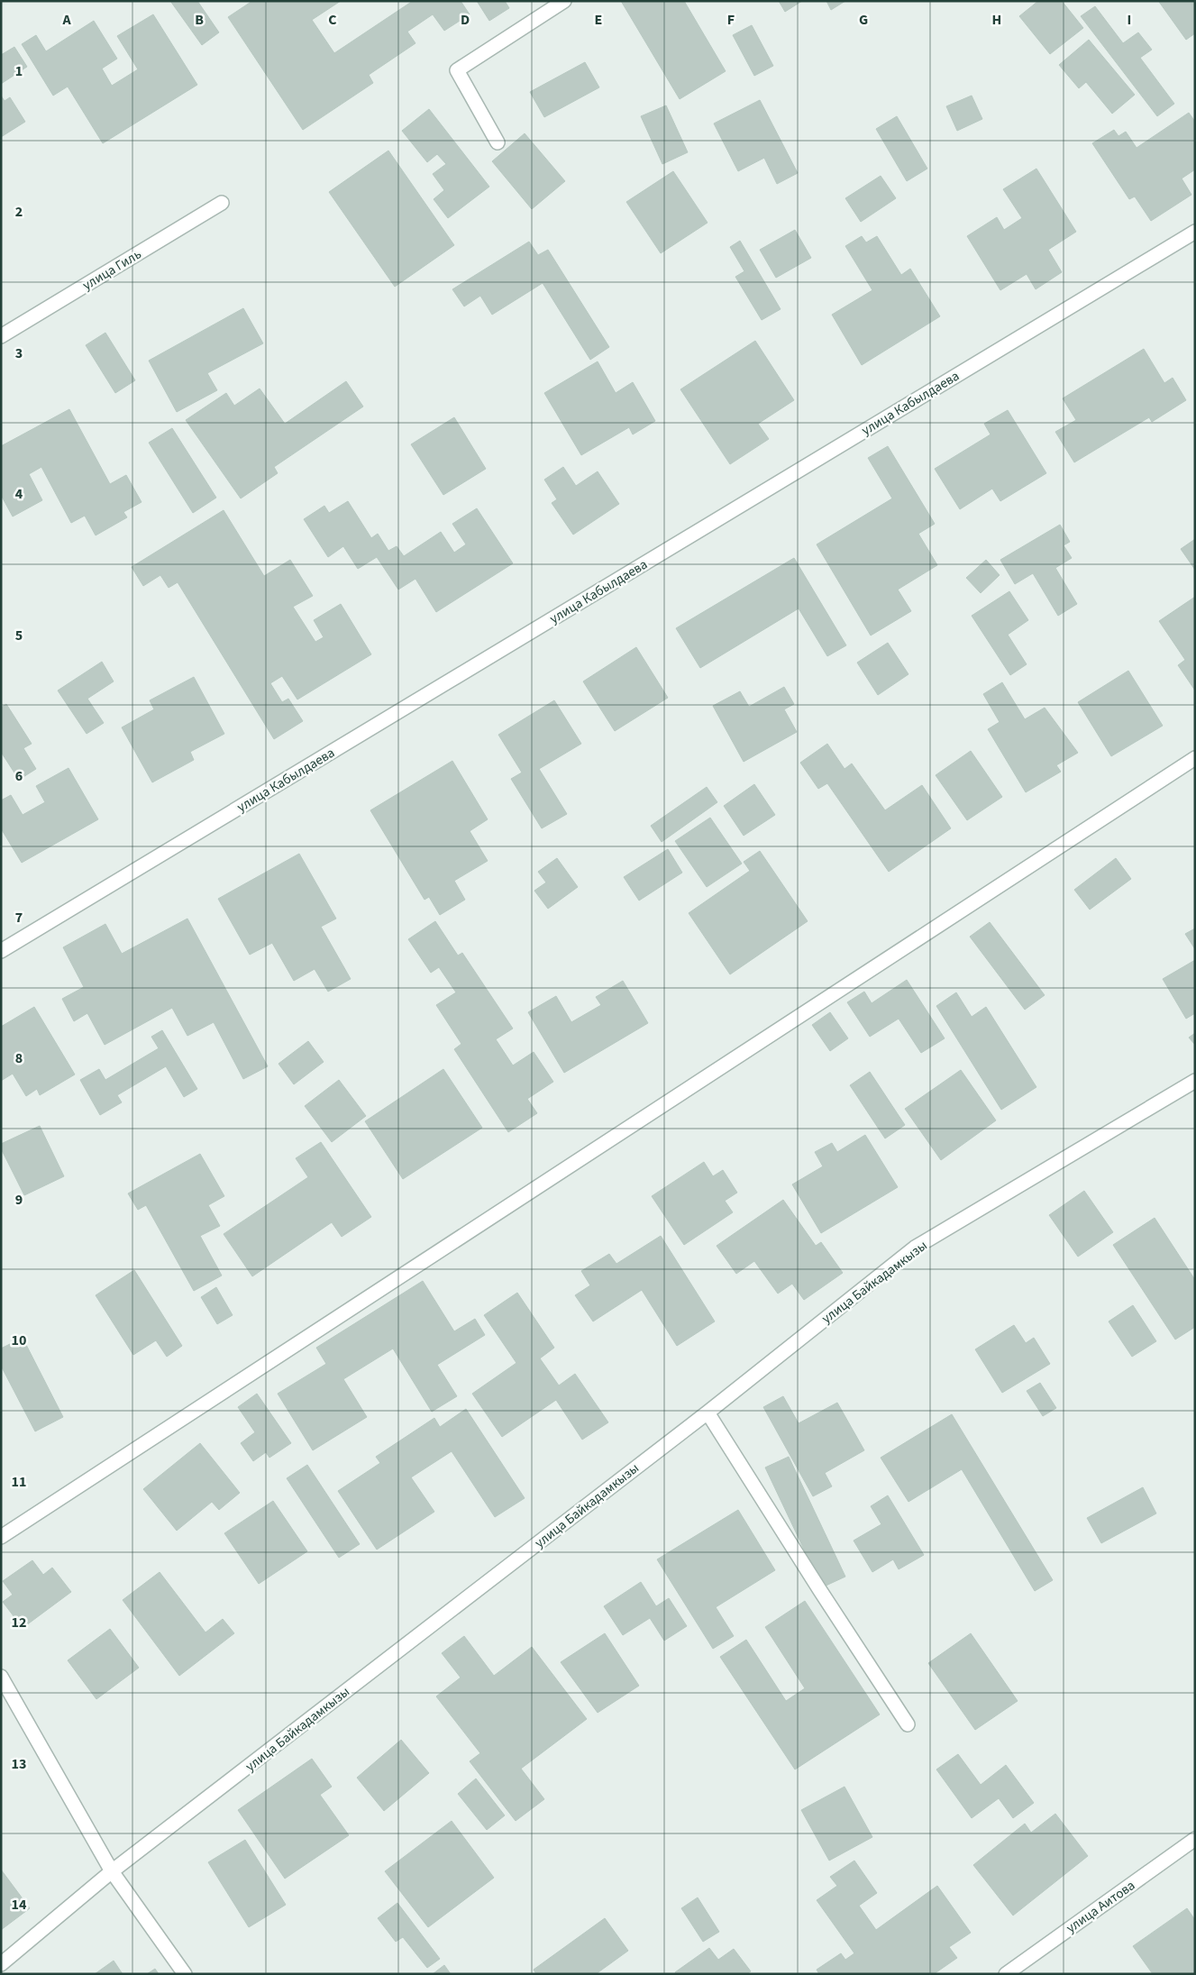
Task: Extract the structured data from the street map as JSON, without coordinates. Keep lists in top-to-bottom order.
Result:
{
  "streets": {
    "street": [
      "улица Гиль",
      "улица Кабылдаева",
      "улица Байкадамкызы",
      "улица Аитова"
    ]
  },
  "grid": {
    "columns": [
      "A",
      "B",
      "C",
      "D",
      "E",
      "F",
      "G",
      "H",
      "I"
    ],
    "rows": [
      "1",
      "2",
      "3",
      "4",
      "5",
      "6",
      "7",
      "8",
      "9",
      "10",
      "11",
      "12",
      "13",
      "14"
    ]
  }
}
